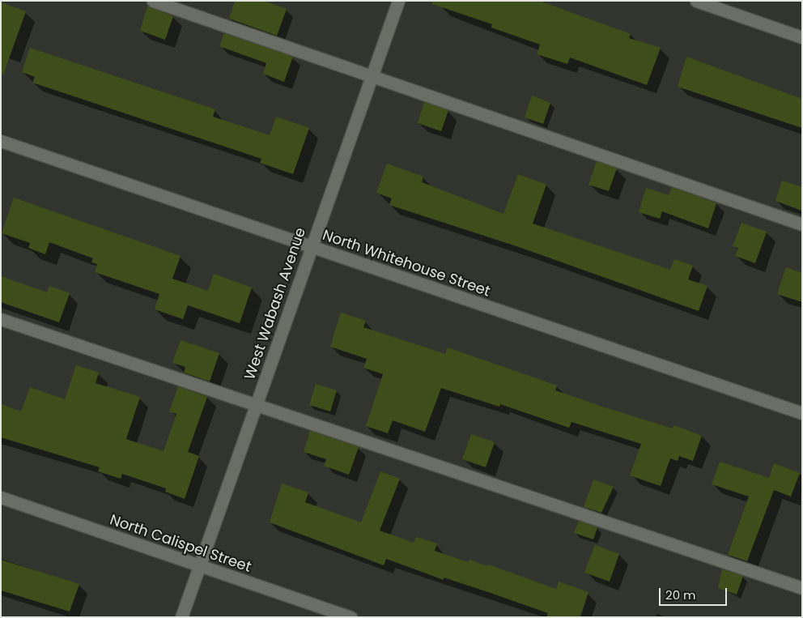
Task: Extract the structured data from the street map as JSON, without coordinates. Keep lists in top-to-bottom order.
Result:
{
  "streets": {
    "street": ["North Whitehouse Street", "West Wabash Avenue", "North Calispel Street"]
  },
  "crossings": [
    ["North Whitehouse Street", "West Wabash Avenue"],
    ["West Wabash Avenue", "North Calispel Street"]
  ],
  "scale_bar": "20 m"
}
